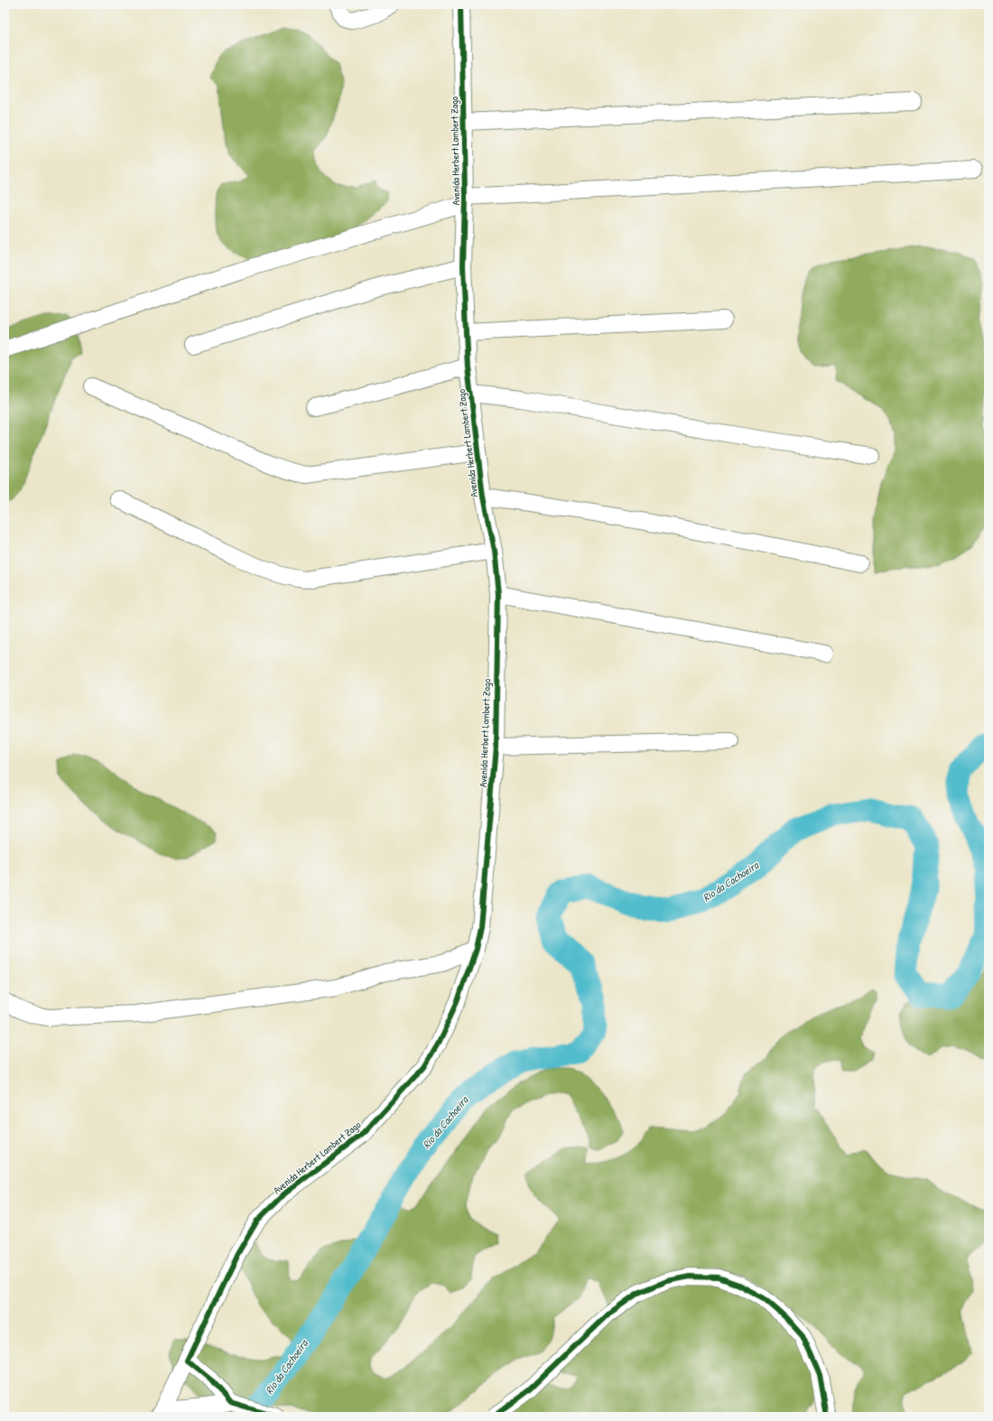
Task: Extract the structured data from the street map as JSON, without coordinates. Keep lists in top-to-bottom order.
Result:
{
  "streets": {
    "street": ["Avenida Herbert Lambert Zago"]
  },
  "water": ["Rio da Cachoeira"]
}
